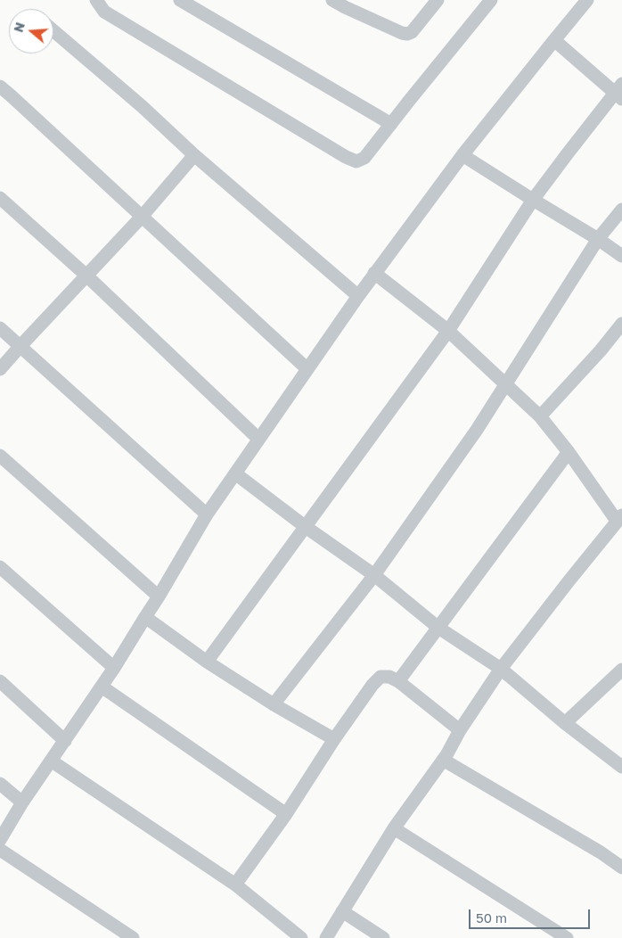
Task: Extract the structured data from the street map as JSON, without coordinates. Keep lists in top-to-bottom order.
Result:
{
  "scale_bar": "50 m",
  "north": "left"
}
